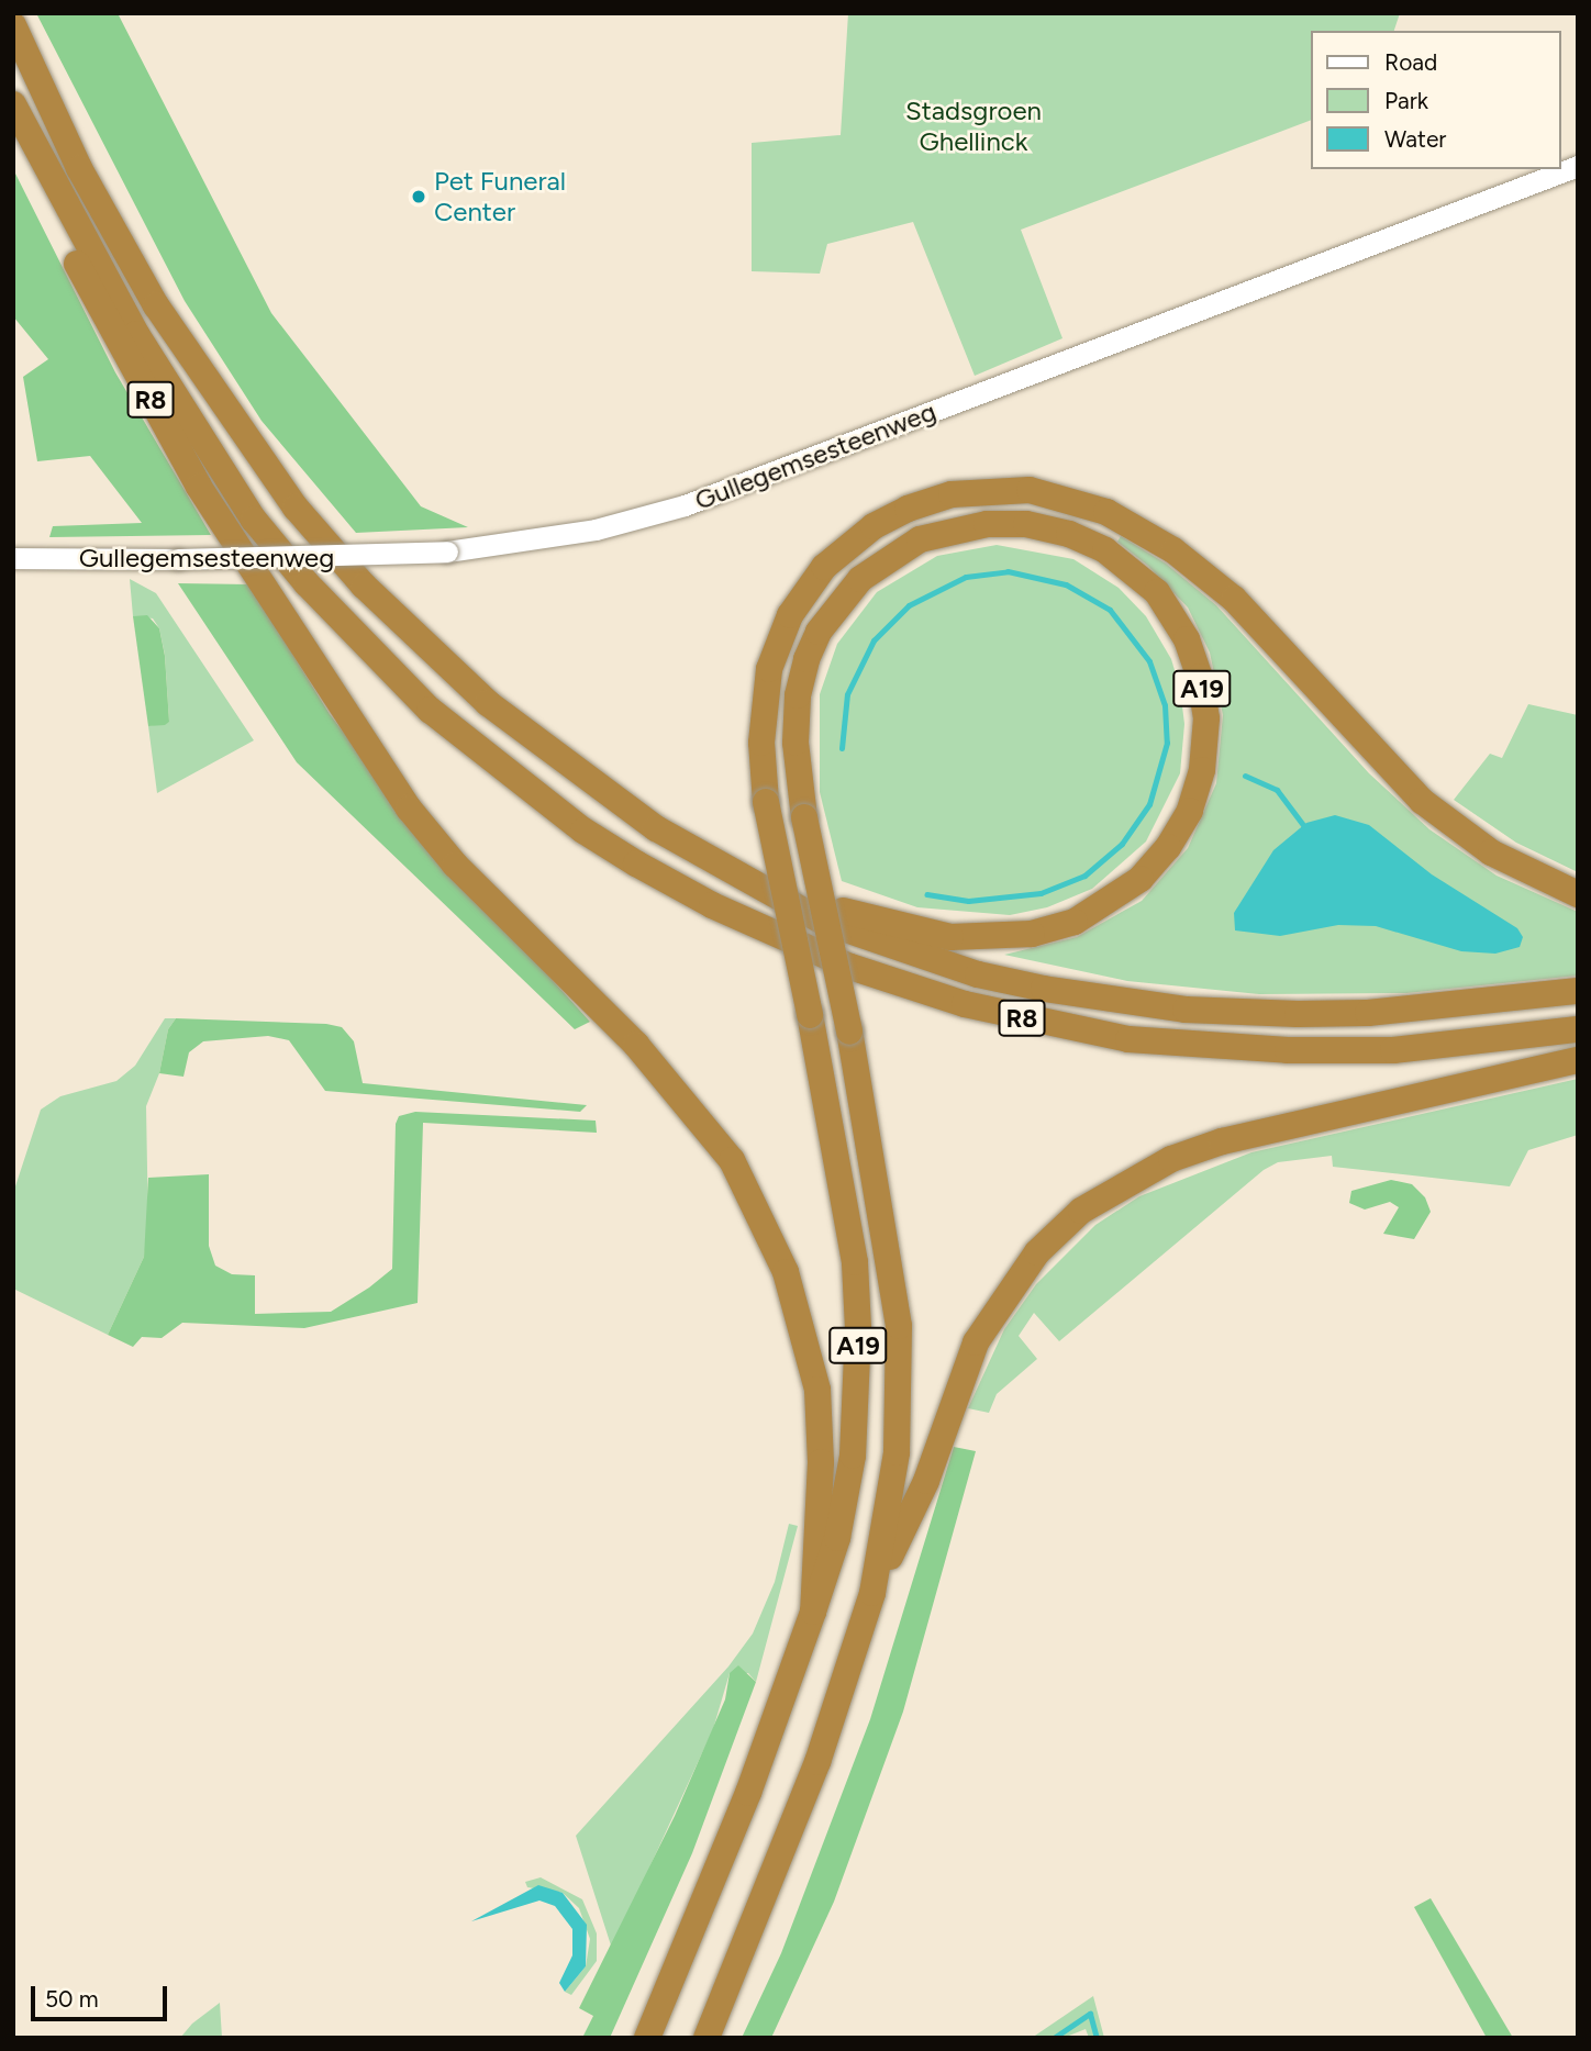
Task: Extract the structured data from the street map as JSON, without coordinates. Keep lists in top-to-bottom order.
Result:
{
  "streets": {
    "highway": ["R8", "A19"],
    "street": ["Gullegemsesteenweg"]
  },
  "crossings": [
    ["R8", "A19"]
  ],
  "parks": ["Stadsgroen Ghellinck"],
  "places": ["Pet Funeral Center"],
  "legend": ["Road", "Park", "Water"],
  "scale_bar": "50 m"
}
